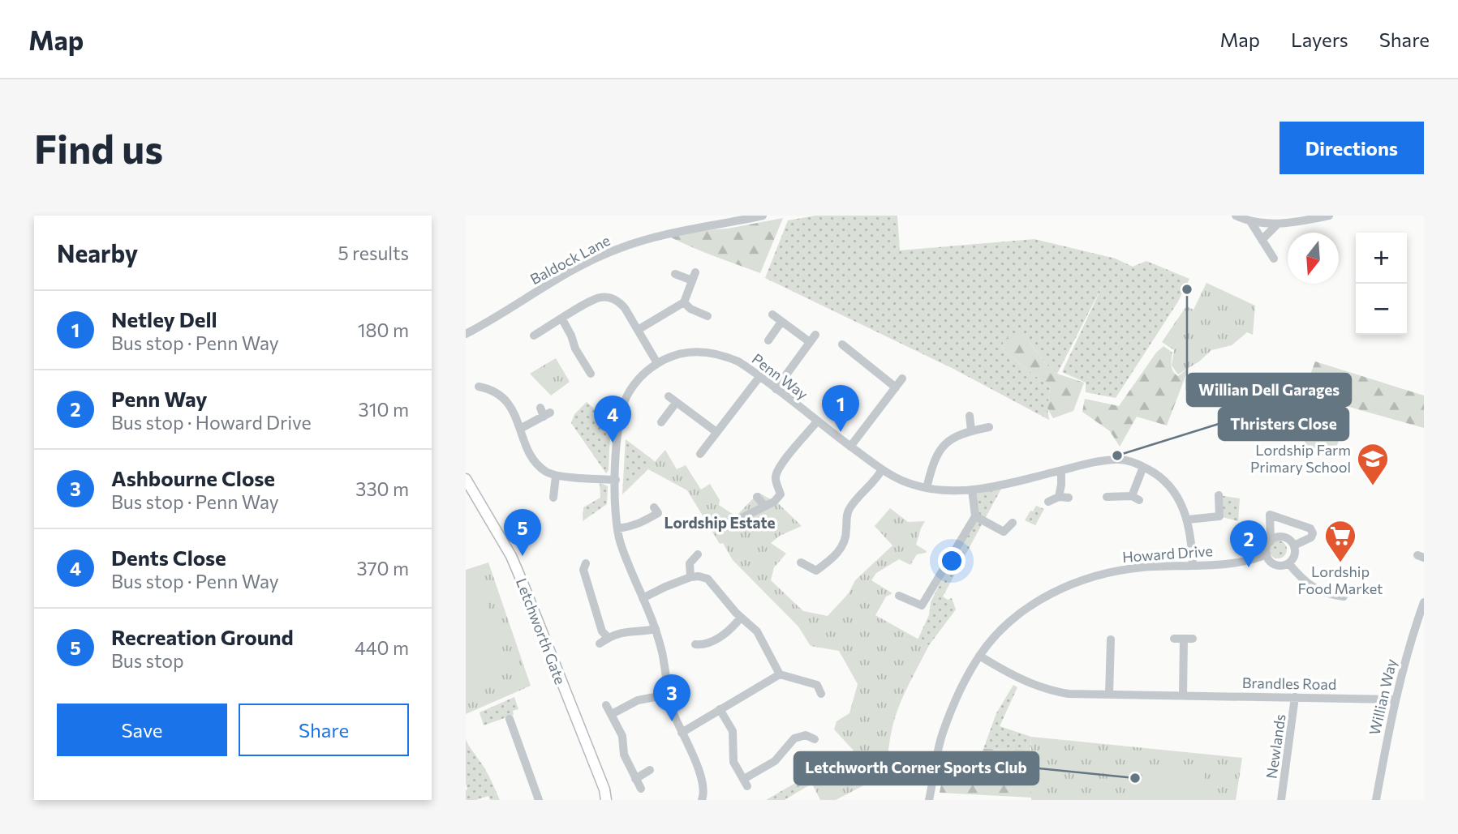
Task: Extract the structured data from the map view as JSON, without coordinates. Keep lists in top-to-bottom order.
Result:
{
  "streets": {
    "main road": ["Letchworth Gate"],
    "street": [
      "Baldock Lane",
      "Penn Way",
      "Howard Drive",
      "Brandles Road",
      "Willian Way",
      "Newlands"
    ]
  },
  "crossings": [
    ["Penn Way", "Howard Drive"],
    ["Howard Drive", "Brandles Road"],
    ["Brandles Road", "Willian Way"],
    ["Brandles Road", "Newlands"]
  ],
  "districts": ["Lordship Estate"],
  "places": {
    "other": ["Willian Dell Garages", "Thristers Close", "Letchworth Corner Sports Club"],
    "school or university": ["Lordship Farm Primary School"],
    "supermarket": ["Lordship Food Market"]
  },
  "north": "bottom",
  "page": {
    "header": "Map",
    "nav": ["Map", "Layers", "Share"],
    "buttons": [
      "Directions",
      ["Save", "Share"]
    ],
    "title": "Find us",
    "heading": ["Nearby", "5 results"],
    "map_buttons": ["+", "−"],
    "list": [
      {
        "mark": "1",
        "name": "Netley Dell",
        "note": "Bus stop · Penn Way",
        "value": "180 m"
      },
      {
        "mark": "2",
        "name": "Penn Way",
        "note": "Bus stop · Howard Drive",
        "value": "310 m"
      },
      {
        "mark": "3",
        "name": "Ashbourne Close",
        "note": "Bus stop · Penn Way",
        "value": "330 m"
      },
      {
        "mark": "4",
        "name": "Dents Close",
        "note": "Bus stop · Penn Way",
        "value": "370 m"
      },
      {
        "mark": "5",
        "name": "Recreation Ground",
        "note": "Bus stop",
        "value": "440 m"
      }
    ],
    "pins": [
      "1",
      "4",
      "5",
      "2",
      "3"
    ]
  }
}
